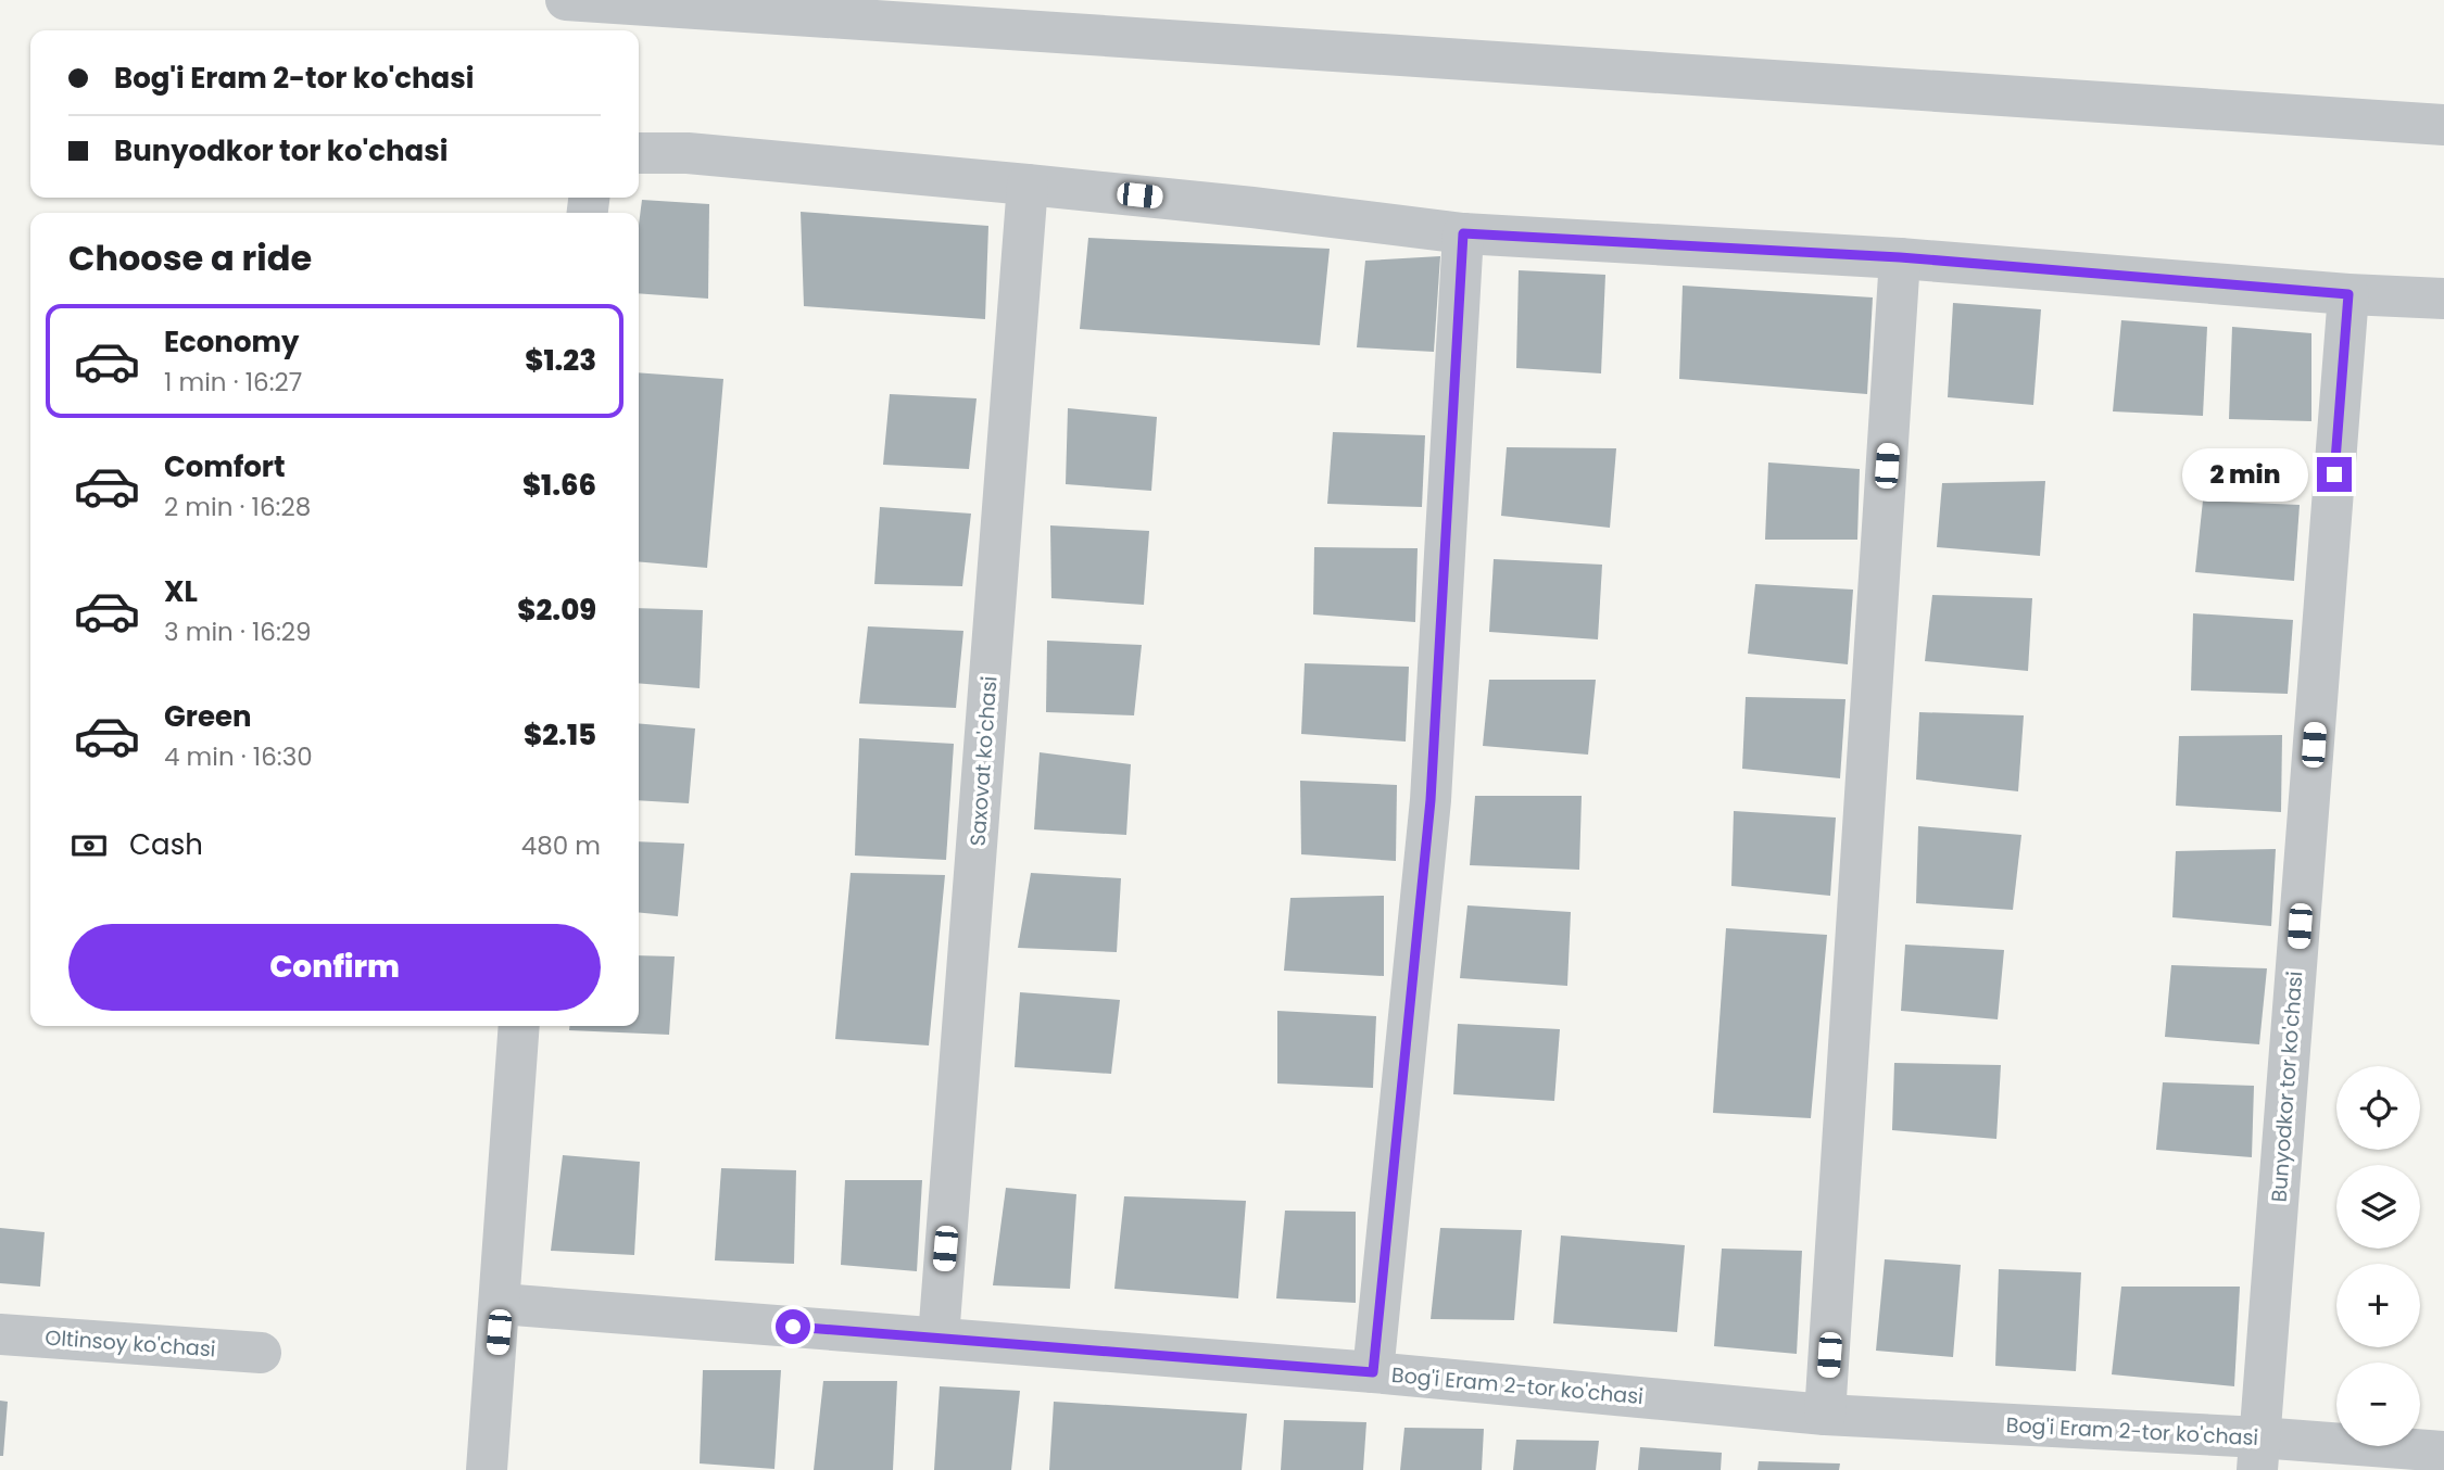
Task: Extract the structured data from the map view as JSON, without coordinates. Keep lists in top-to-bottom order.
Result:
{
  "streets": {
    "street": [
      "Saxovat ko'chasi",
      "Bunyodkor tor ko'chasi",
      "Oltinsoy ko'chasi",
      "Bog'i Eram 2-tor ko'chasi"
    ]
  },
  "crossings": [
    ["Saxovat ko'chasi", "Bog'i Eram 2-tor ko'chasi"],
    ["Bunyodkor tor ko'chasi", "Bog'i Eram 2-tor ko'chasi"]
  ],
  "page": {
    "banner": ["Bog'i Eram 2-tor ko'chasi", "Bunyodkor tor ko'chasi"],
    "heading": "Choose a ride",
    "list": [
      {
        "name": "Economy",
        "note": "1 min · 16:27",
        "value": "$1.23"
      },
      {
        "name": "Comfort",
        "note": "2 min · 16:28",
        "value": "$1.66"
      },
      {
        "name": "XL",
        "note": "3 min · 16:29",
        "value": "$2.09"
      },
      {
        "name": "Green",
        "note": "4 min · 16:30",
        "value": "$2.15"
      }
    ],
    "bubble": "2 min",
    "pay": ["Cash", "480 m"],
    "buttons": "Confirm",
    "map_buttons": ["+", "−"]
  }
}
